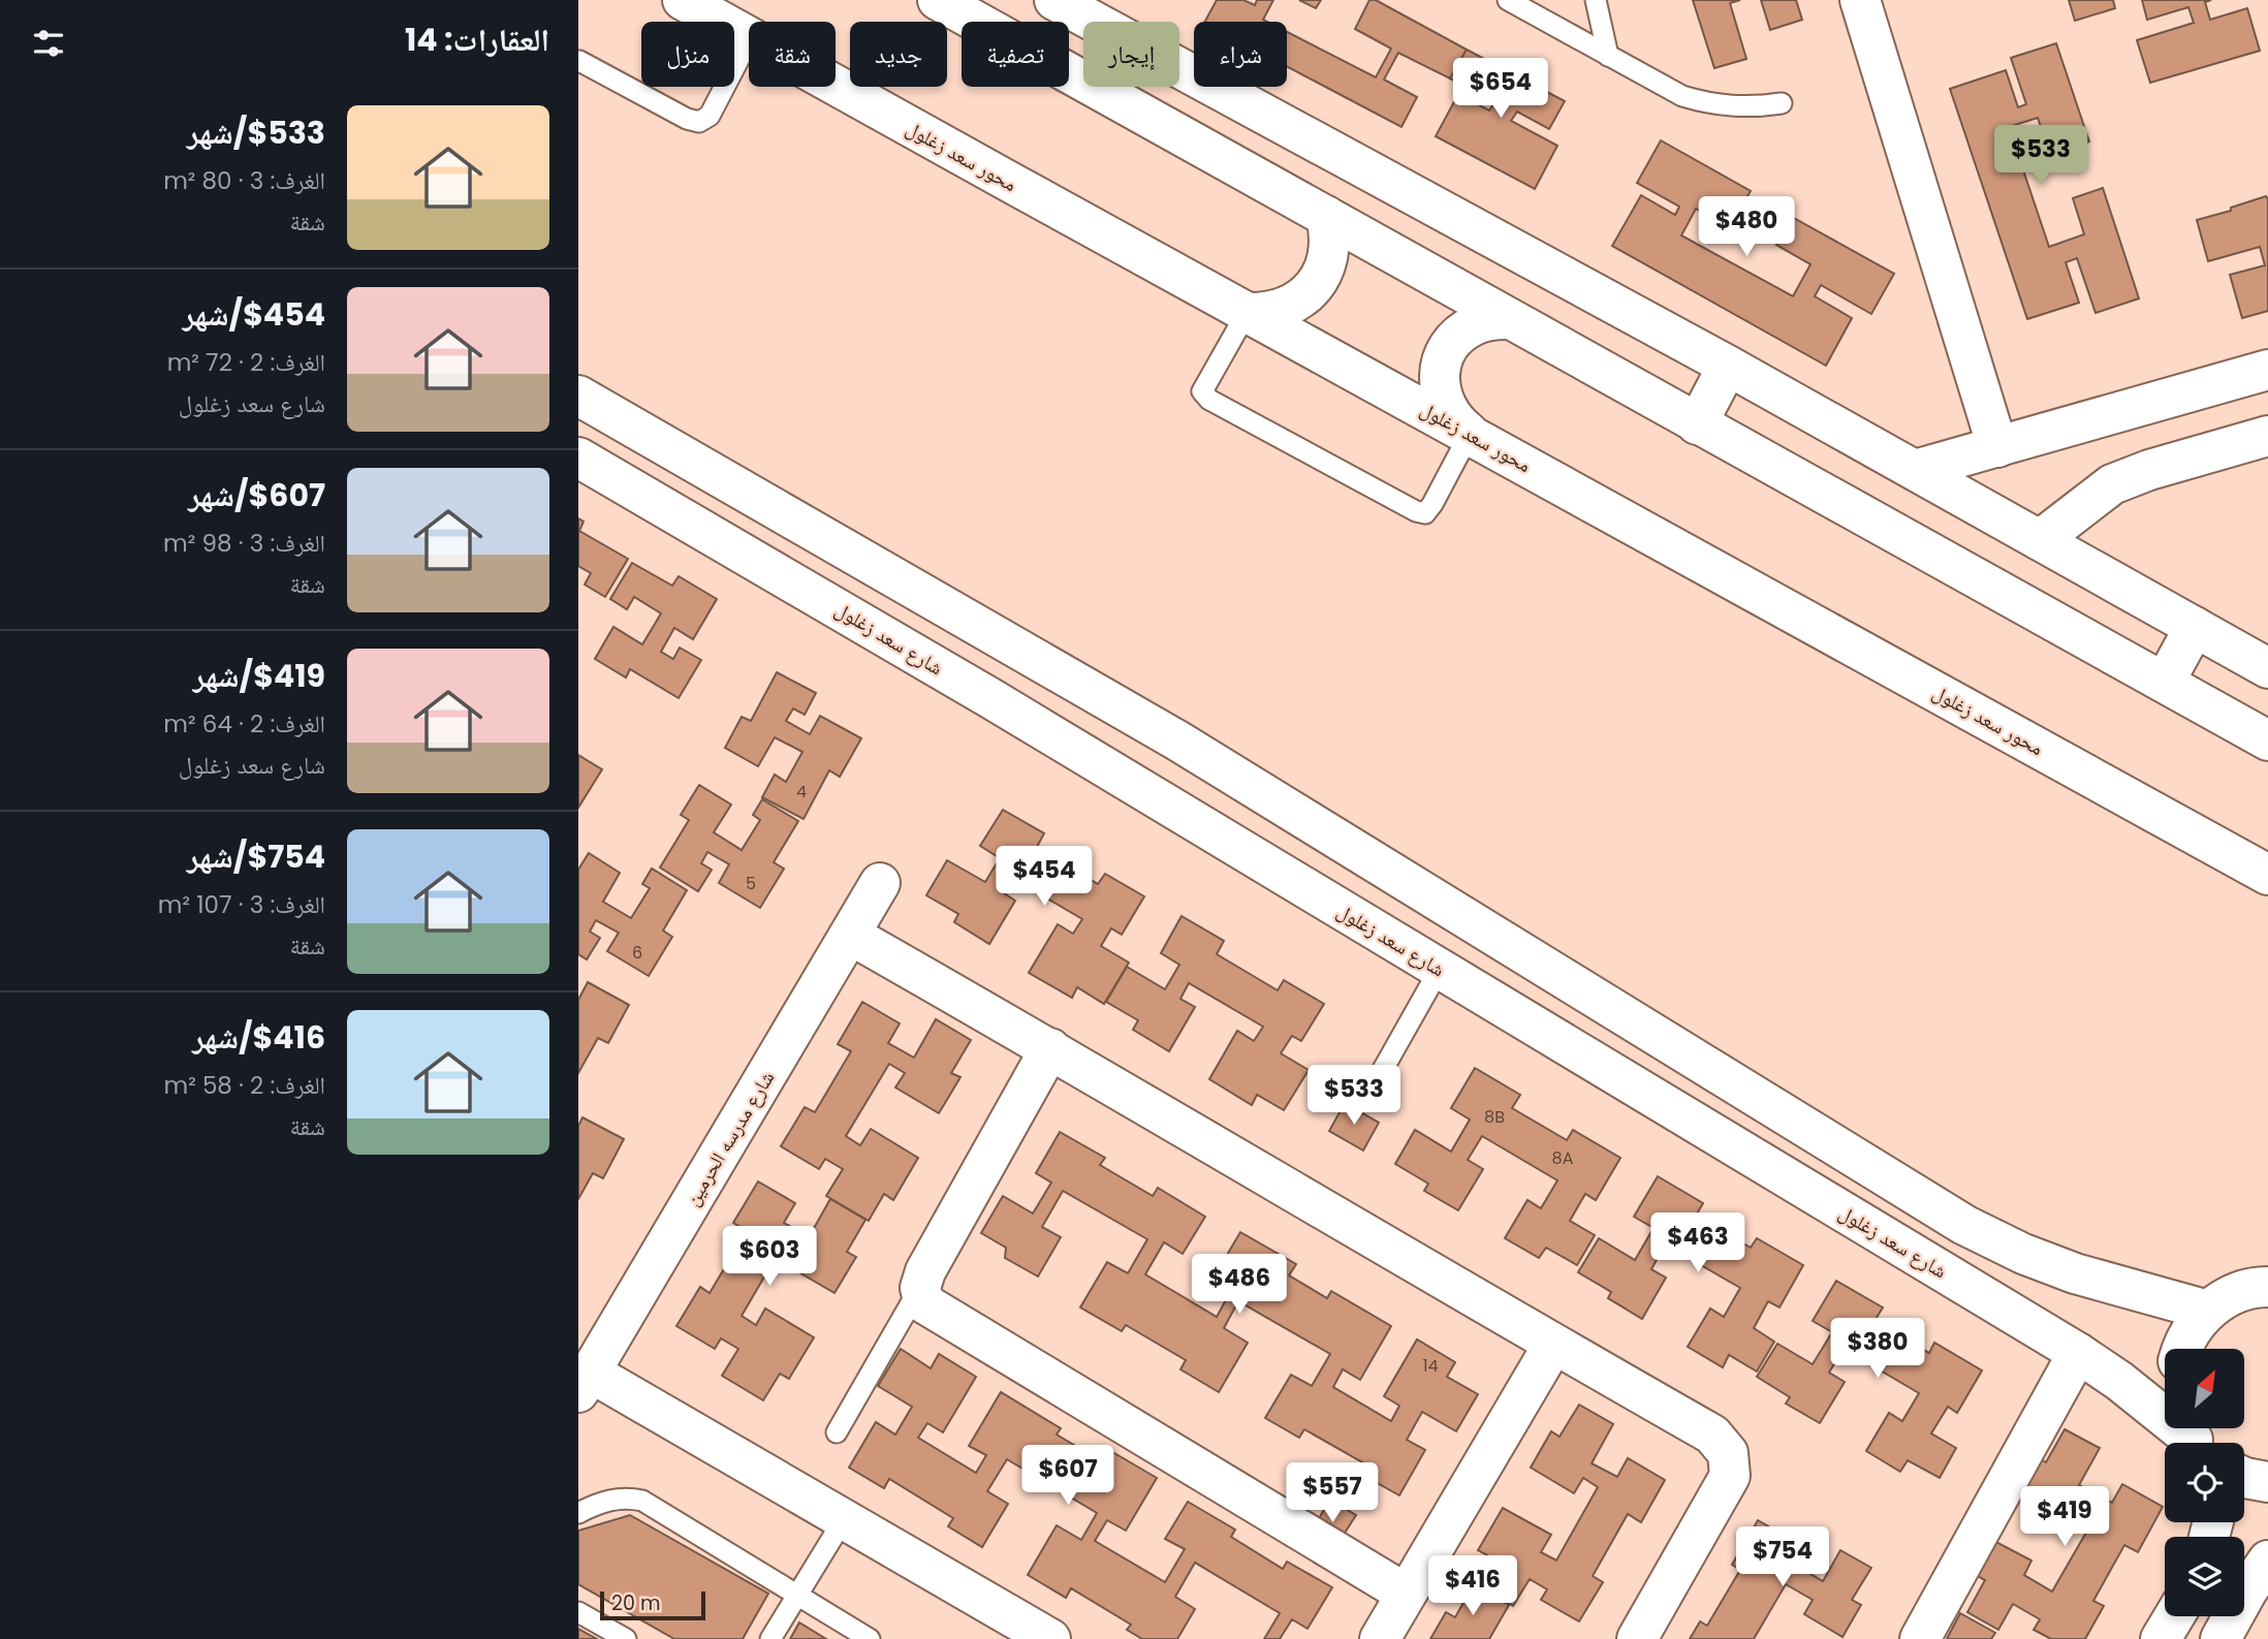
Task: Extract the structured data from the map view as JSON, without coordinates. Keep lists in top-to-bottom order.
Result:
{
  "streets": {
    "street": ["محور سعد زغلول", "شارع سعد زغلول", "شارع مدرسه الحرمين"]
  },
  "house_numbers": [
    "4",
    "5",
    "6",
    "8B",
    "8A",
    "14"
  ],
  "scale_bar": "20 m",
  "north": "top right",
  "page": {
    "heading": "العقارات: 14",
    "chip": [
      "شراء",
      "إيجار",
      "تصفية",
      "جديد",
      "شقة",
      "منزل"
    ],
    "price": [
      "$654",
      "$533",
      "$480",
      "$454",
      "$533",
      "$463",
      "$603",
      "$486",
      "$380",
      "$607",
      "$557",
      "$419",
      "$754",
      "$416"
    ],
    "list": [
      {
        "name": "$533/شهر",
        "note": "الغرف: 3 · 80 m² · شقة"
      },
      {
        "name": "$454/شهر",
        "note": "الغرف: 2 · 72 m² · شارع سعد زغلول"
      },
      {
        "name": "$607/شهر",
        "note": "الغرف: 3 · 98 m² · شقة"
      },
      {
        "name": "$419/شهر",
        "note": "الغرف: 2 · 64 m² · شارع سعد زغلول"
      },
      {
        "name": "$754/شهر",
        "note": "الغرف: 3 · 107 m² · شقة"
      },
      {
        "name": "$416/شهر",
        "note": "الغرف: 2 · 58 m² · شقة"
      }
    ],
    "scale": "20 m"
  }
}
